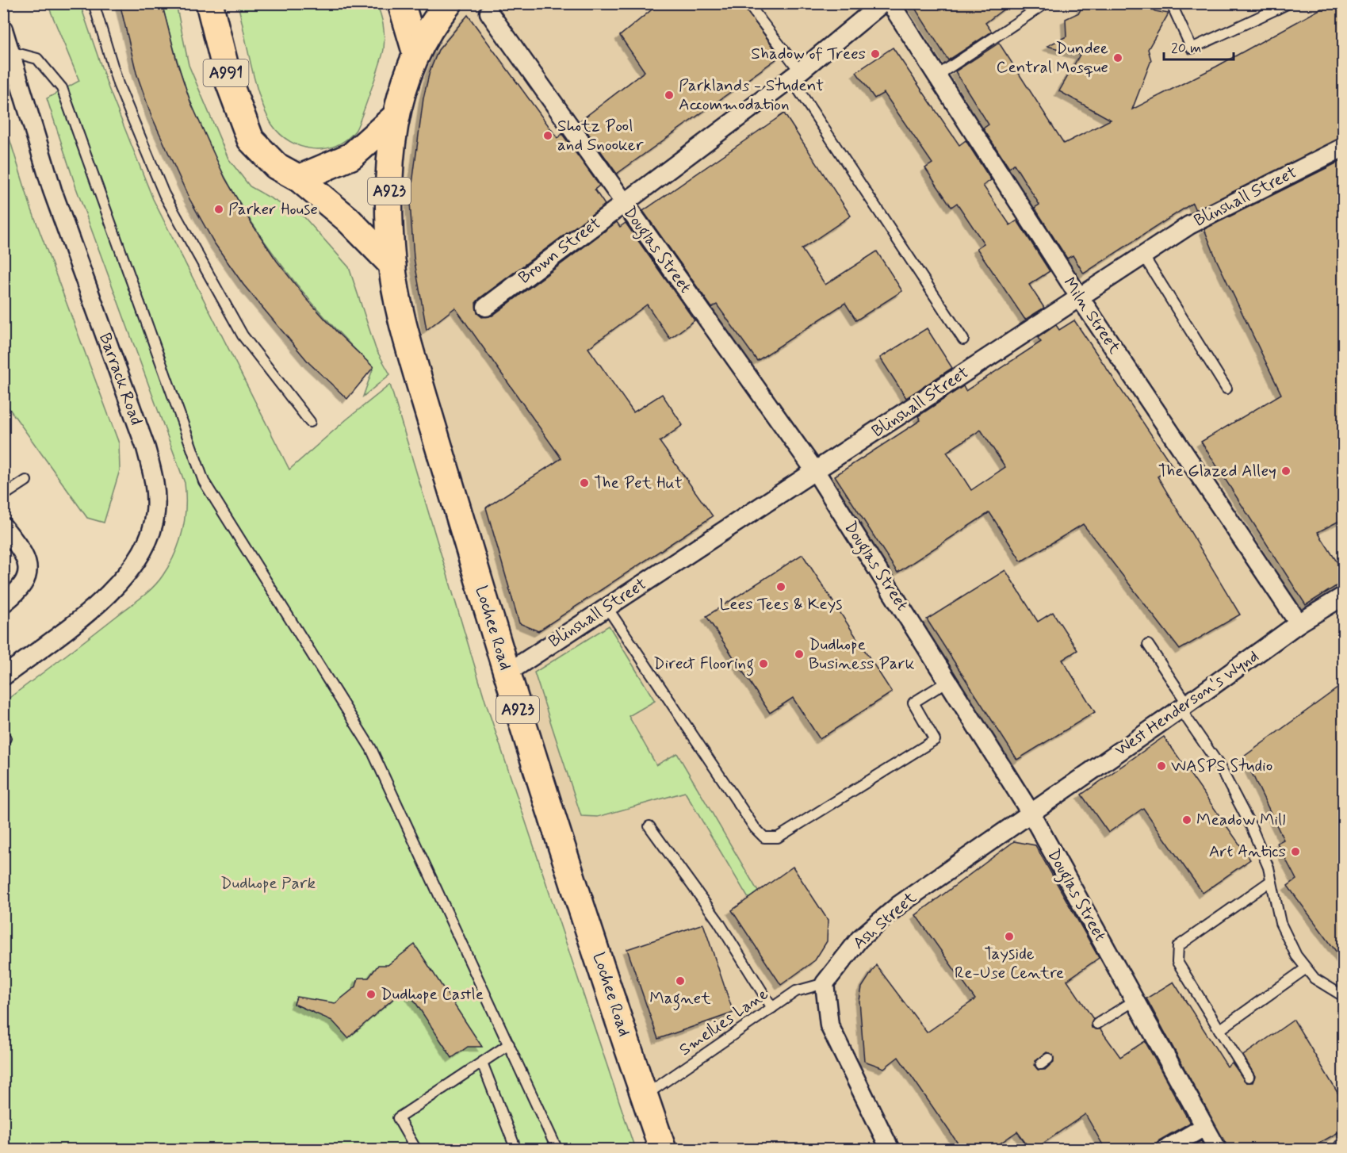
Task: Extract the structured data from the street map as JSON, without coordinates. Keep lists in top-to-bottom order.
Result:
{
  "streets": {
    "main road": ["A991", "A923", "Lochee Road"],
    "street": [
      "Blinshall Street",
      "Douglas Street",
      "Brown Street",
      "Miln Street",
      "Barrack Road",
      "West Henderson's Wynd",
      "Ash Street"
    ],
    "lane": ["Smellies Lane"]
  },
  "crossings": [
    ["A991", "A923"],
    ["A923", "Lochee Road"],
    ["Blinshall Street", "Douglas Street"],
    ["Blinshall Street", "Miln Street"],
    ["Blinshall Street", "Lochee Road"],
    ["Douglas Street", "Brown Street"],
    ["Douglas Street", "West Henderson's Wynd"],
    ["Douglas Street", "Ash Street"],
    ["Miln Street", "West Henderson's Wynd"],
    ["Lochee Road", "Smellies Lane"],
    ["West Henderson's Wynd", "Ash Street"],
    ["Ash Street", "Smellies Lane"]
  ],
  "parks": ["Dudhope Park"],
  "places": [
    "Shadow of Trees",
    "Dundee Central Mosque",
    "Parklands - Student Accommodation",
    "Shotz Pool and Snooker",
    "Parker House",
    "The Glazed Alley",
    "The Pet Hut",
    "Lees Tees & Keys",
    "Dudhope Business Park",
    "Direct Flooring",
    "WASPS Studio",
    "Meadow Mill",
    "Art Antics",
    "Tayside Re-Use Centre",
    "Magnet",
    "Dudhope Castle"
  ],
  "scale_bar": "20 m"
}
